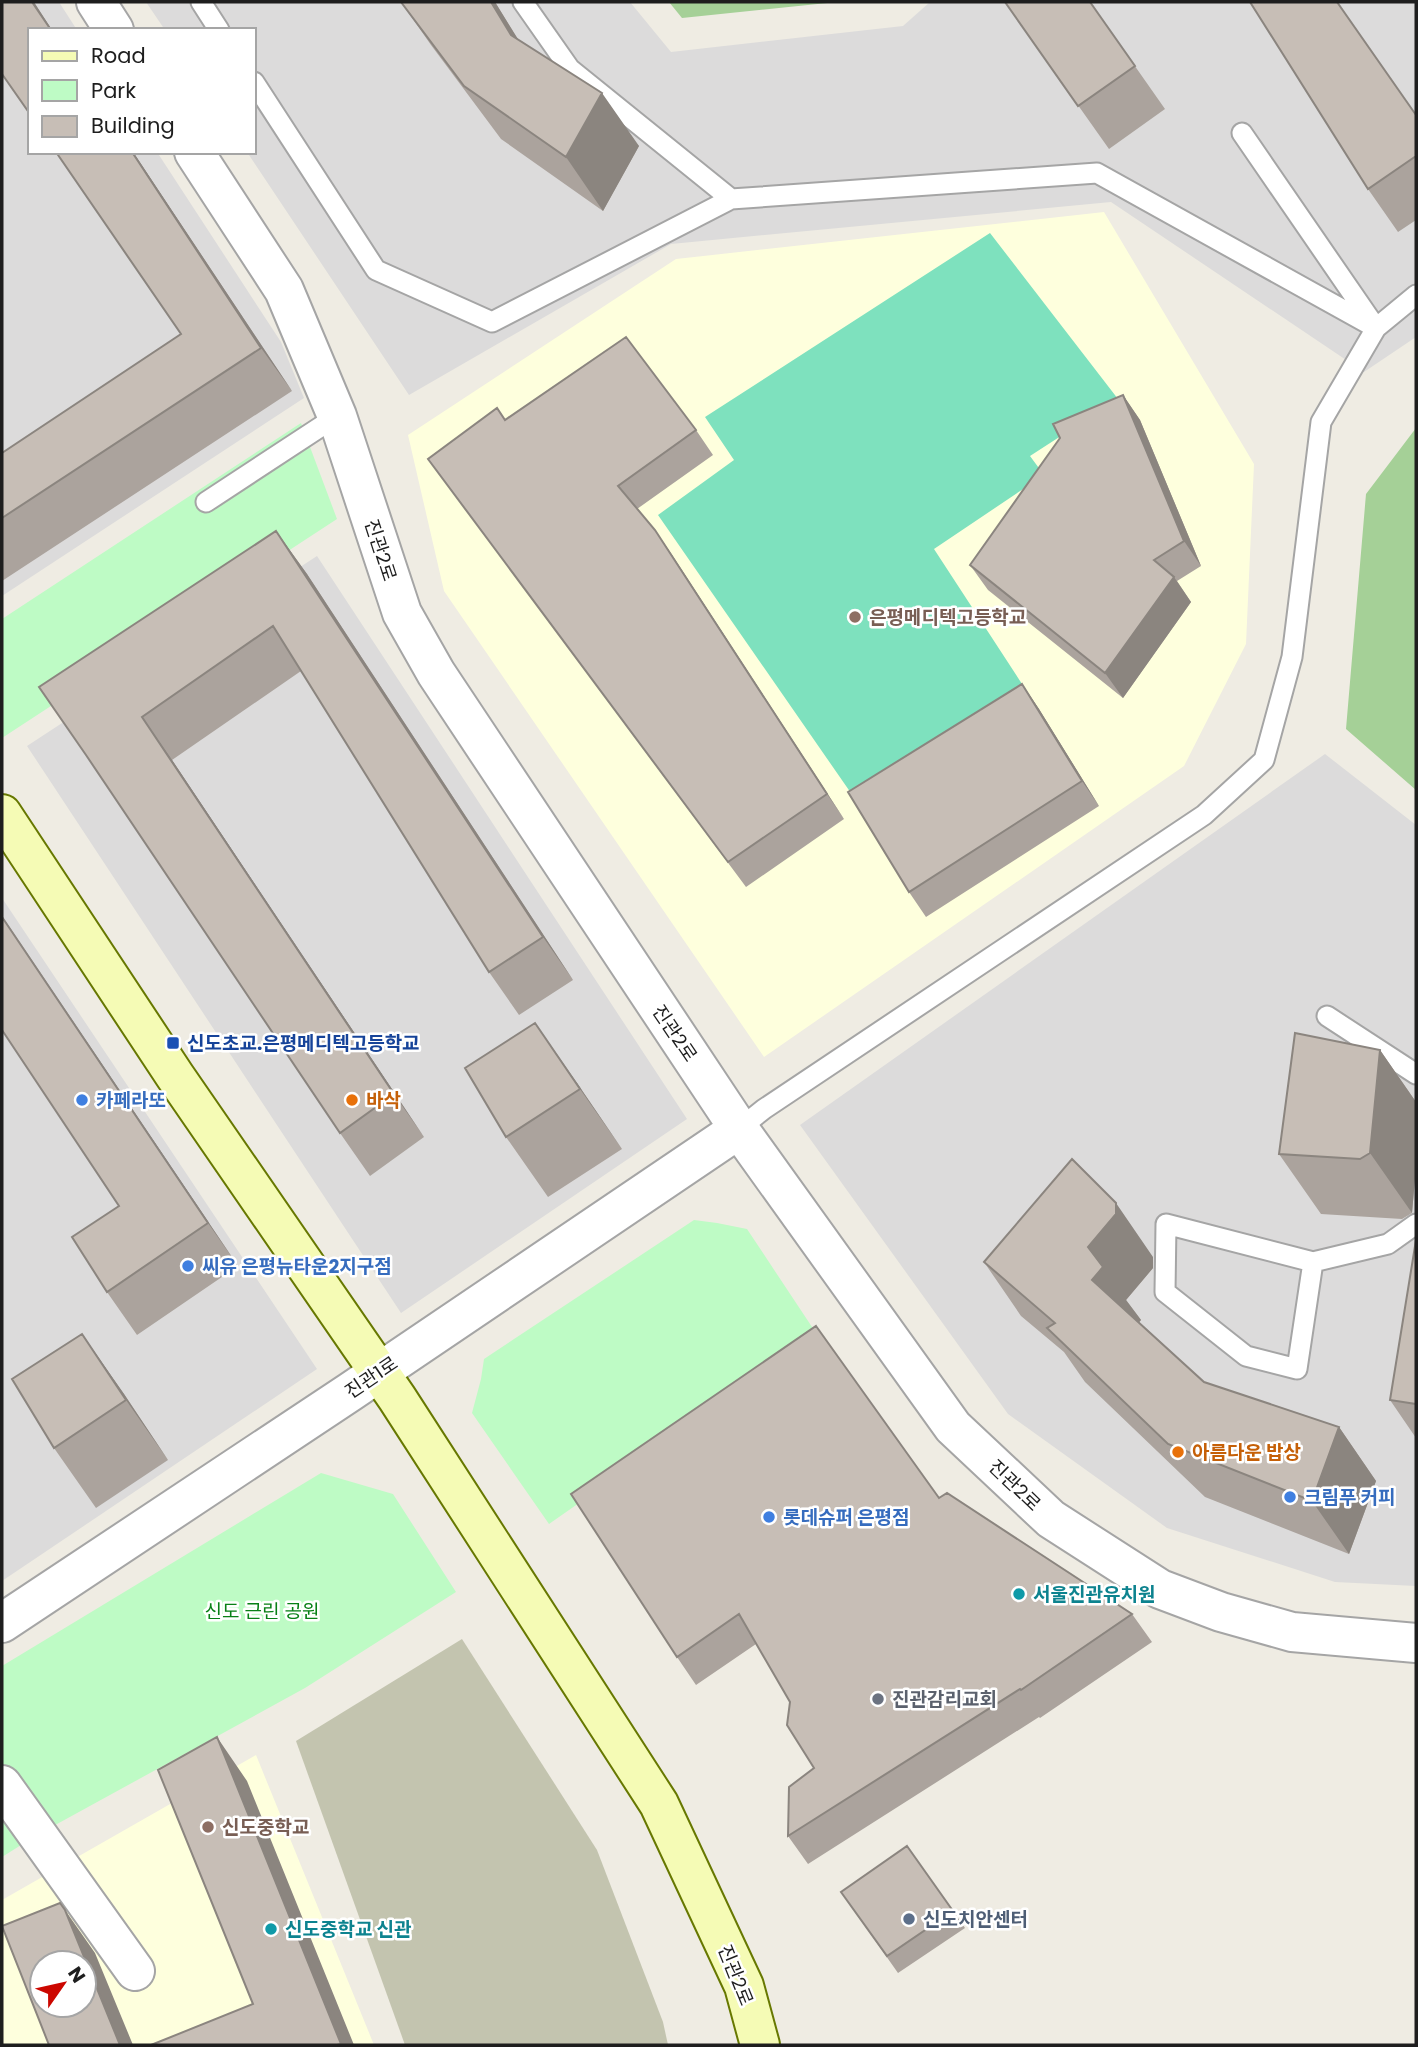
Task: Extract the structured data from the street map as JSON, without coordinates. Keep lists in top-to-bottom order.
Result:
{
  "streets": {
    "street": ["진관2로", "진관1로"]
  },
  "crossings": [
    ["진관2로", "진관1로"]
  ],
  "parks": ["신도 근린 공원"],
  "places": {
    "other": [
      "은평메디텍고등학교",
      "카페라또",
      "바삭",
      "씨유 은평뉴타운2지구점",
      "아름다운 밥상",
      "크림푸 커피",
      "롯데슈퍼 은평점",
      "서울진관유치원",
      "진관감리교회",
      "신도중학교",
      "신도치안센터",
      "신도중학교 신관"
    ],
    "transit": ["신도초교.은평메디텍고등학교"]
  },
  "legend": ["Road", "Park", "Building"],
  "north": "top right"
}
